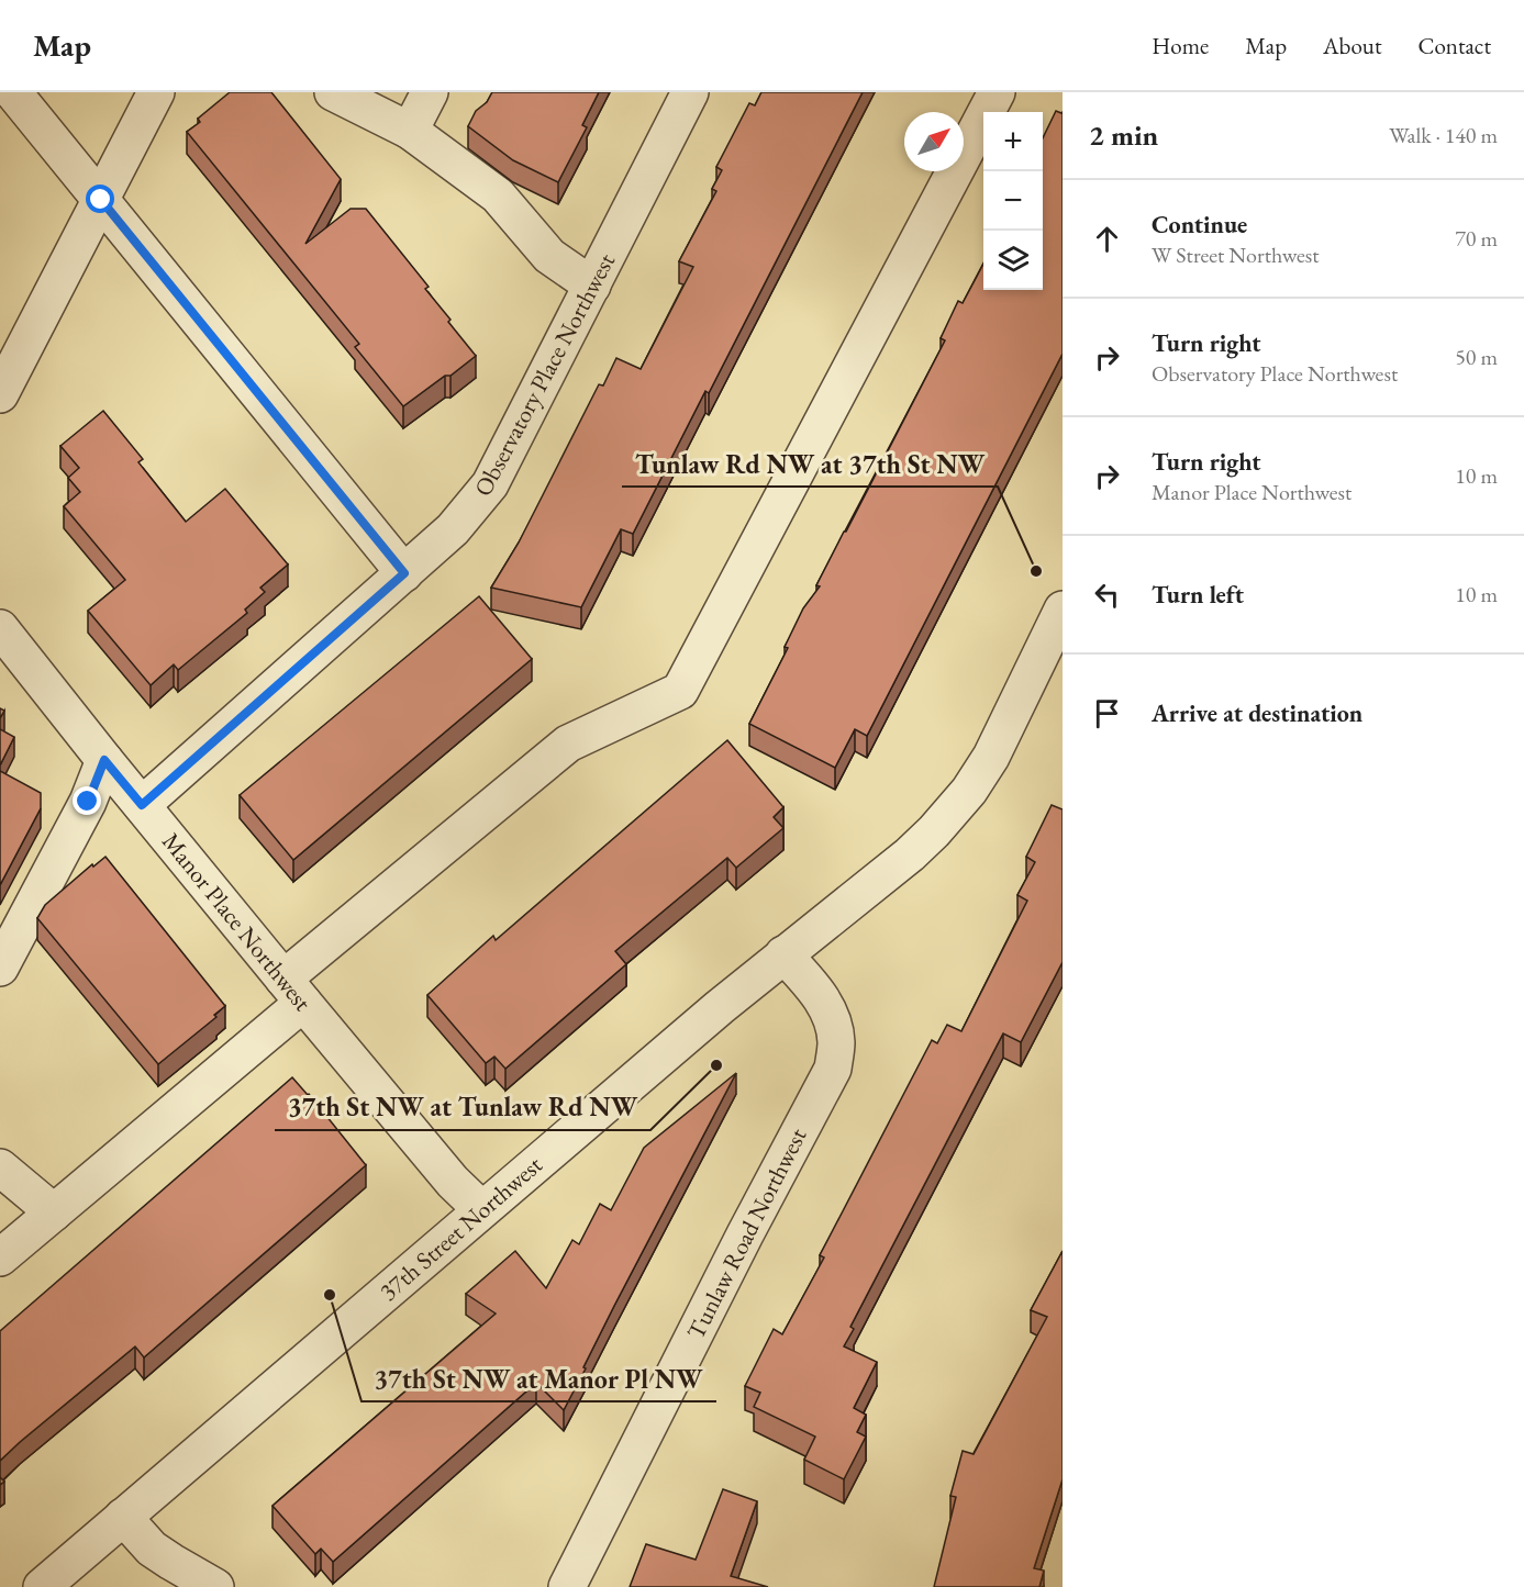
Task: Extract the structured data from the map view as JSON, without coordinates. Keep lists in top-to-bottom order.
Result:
{
  "streets": {
    "street": [
      "Observatory Place Northwest",
      "Manor Place Northwest",
      "37th Street Northwest",
      "Tunlaw Road Northwest"
    ]
  },
  "crossings": [
    ["Observatory Place Northwest", "Manor Place Northwest"],
    ["Manor Place Northwest", "37th Street Northwest"],
    ["37th Street Northwest", "Tunlaw Road Northwest"]
  ],
  "places": ["Tunlaw Rd NW at 37th St NW", "37th St NW at Tunlaw Rd NW", "37th St NW at Manor Pl NW"],
  "north": "top right",
  "page": {
    "header": "Map",
    "nav": [
      "Home",
      "Map",
      "About",
      "Contact"
    ],
    "heading": ["2 min", "Walk · 140 m"],
    "map_buttons": ["+", "−"],
    "list": [
      ["Continue", "W Street Northwest", "70 m"],
      ["Turn right", "Observatory Place Northwest", "50 m"],
      ["Turn right", "Manor Place Northwest", "10 m"],
      ["Turn left", "10 m"],
      "Arrive at destination"
    ]
  }
}
